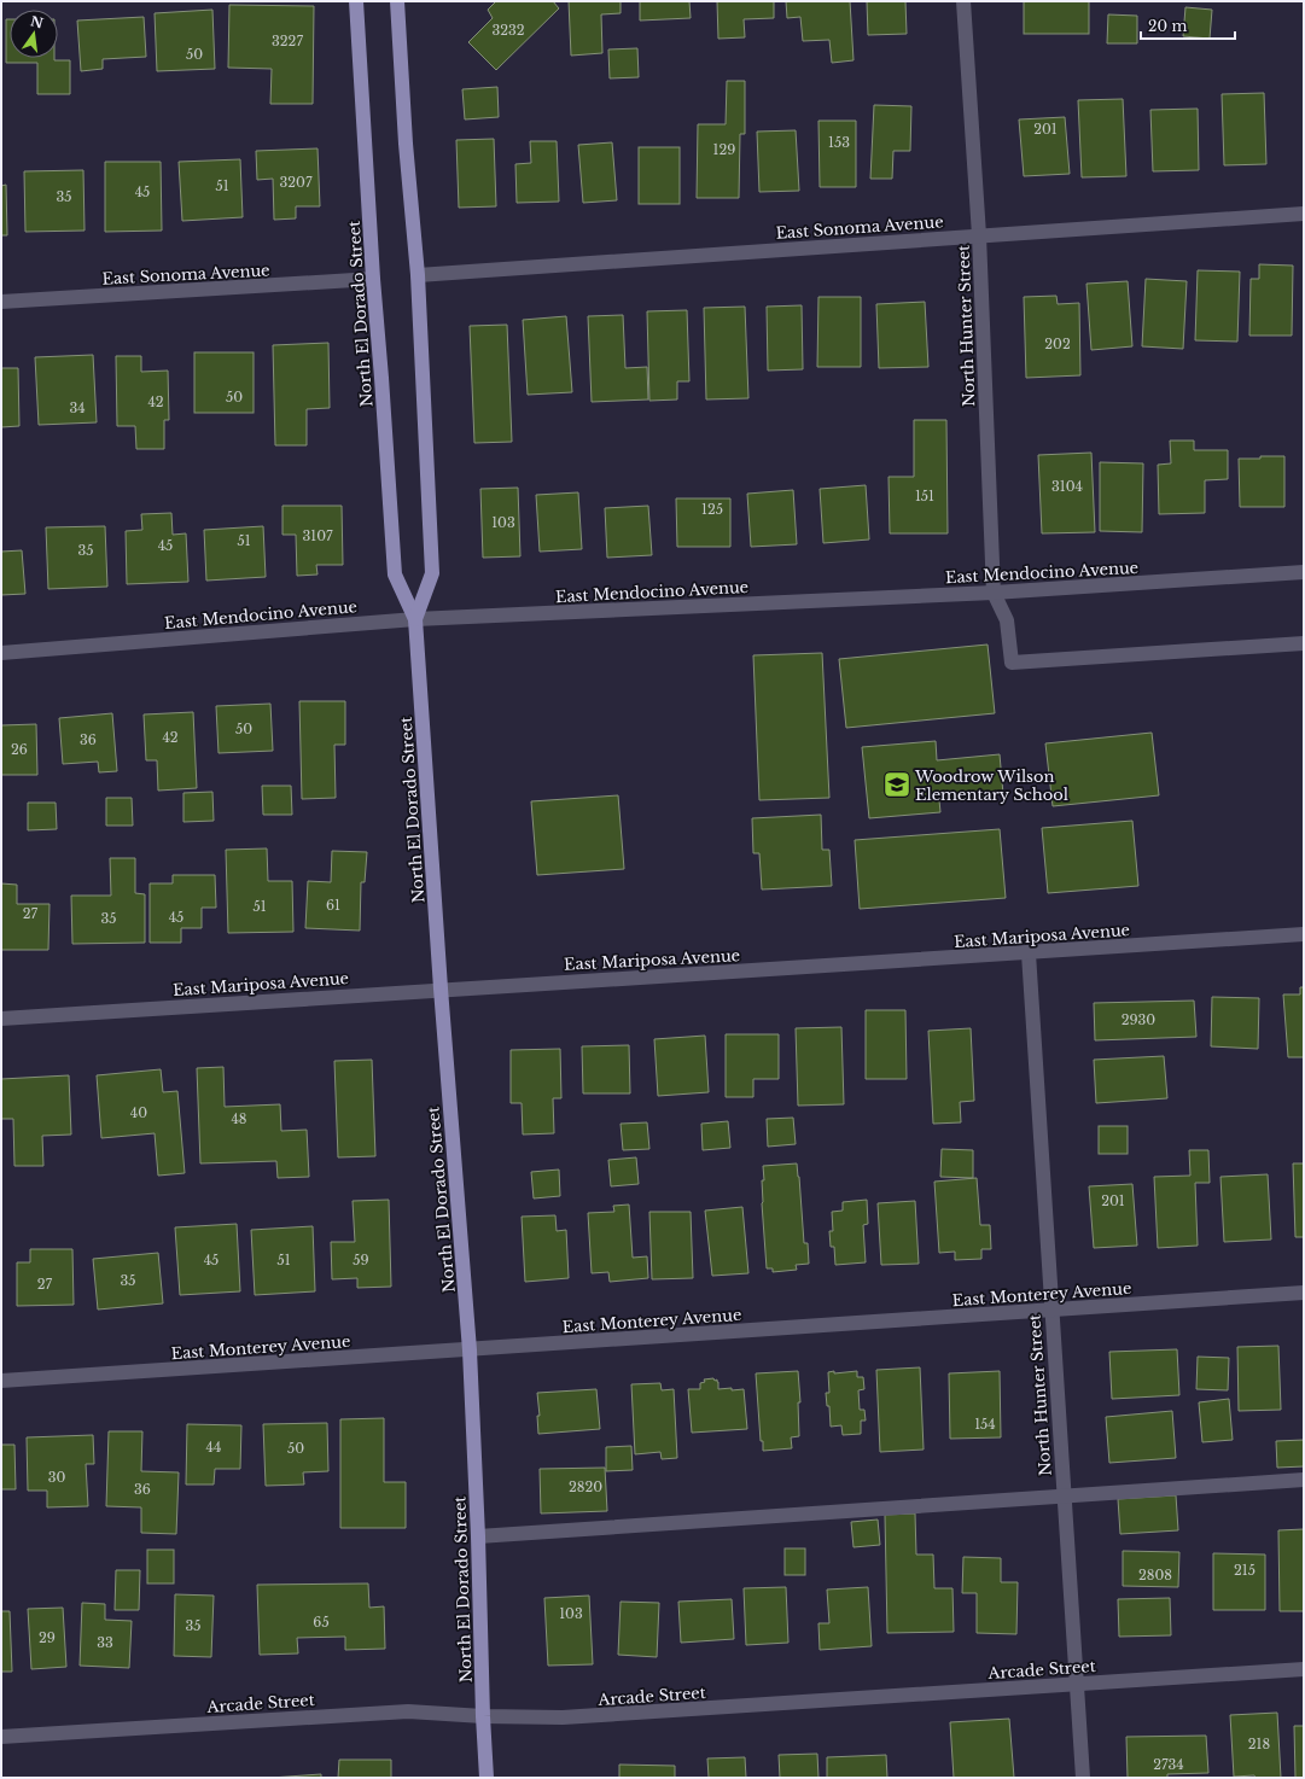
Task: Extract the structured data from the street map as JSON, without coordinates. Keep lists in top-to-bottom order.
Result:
{
  "streets": {
    "main road": ["North El Dorado Street"],
    "street": [
      "East Sonoma Avenue",
      "North Hunter Street",
      "East Mendocino Avenue",
      "East Mariposa Avenue",
      "East Monterey Avenue",
      "Arcade Street"
    ]
  },
  "crossings": [
    ["East Sonoma Avenue", "North El Dorado Street"],
    ["East Sonoma Avenue", "North Hunter Street"],
    ["North El Dorado Street", "East Mendocino Avenue"],
    ["North El Dorado Street", "East Mariposa Avenue"],
    ["North El Dorado Street", "East Monterey Avenue"],
    ["North El Dorado Street", "Arcade Street"],
    ["North Hunter Street", "East Mendocino Avenue"],
    ["North Hunter Street", "East Mariposa Avenue"],
    ["North Hunter Street", "East Monterey Avenue"],
    ["North Hunter Street", "Arcade Street"]
  ],
  "places": {
    "school or university": ["Woodrow Wilson Elementary School"]
  },
  "house_numbers": [
    "3232",
    "3227",
    "50",
    "201",
    "153",
    "129",
    "3207",
    "51",
    "45",
    "35",
    "202",
    "50",
    "42",
    "34",
    "3104",
    "151",
    "125",
    "103",
    "3107",
    "51",
    "45",
    "35",
    "50",
    "42",
    "36",
    "26",
    "61",
    "51",
    "27",
    "45",
    "35",
    "2930",
    "40",
    "48",
    "201",
    "45",
    "51",
    "59",
    "35",
    "27",
    "154",
    "44",
    "50",
    "30",
    "2820",
    "36",
    "215",
    "2808",
    "103",
    "65",
    "35",
    "29",
    "33",
    "218",
    "2734"
  ],
  "scale_bar": "20 m",
  "north": "top"
}
